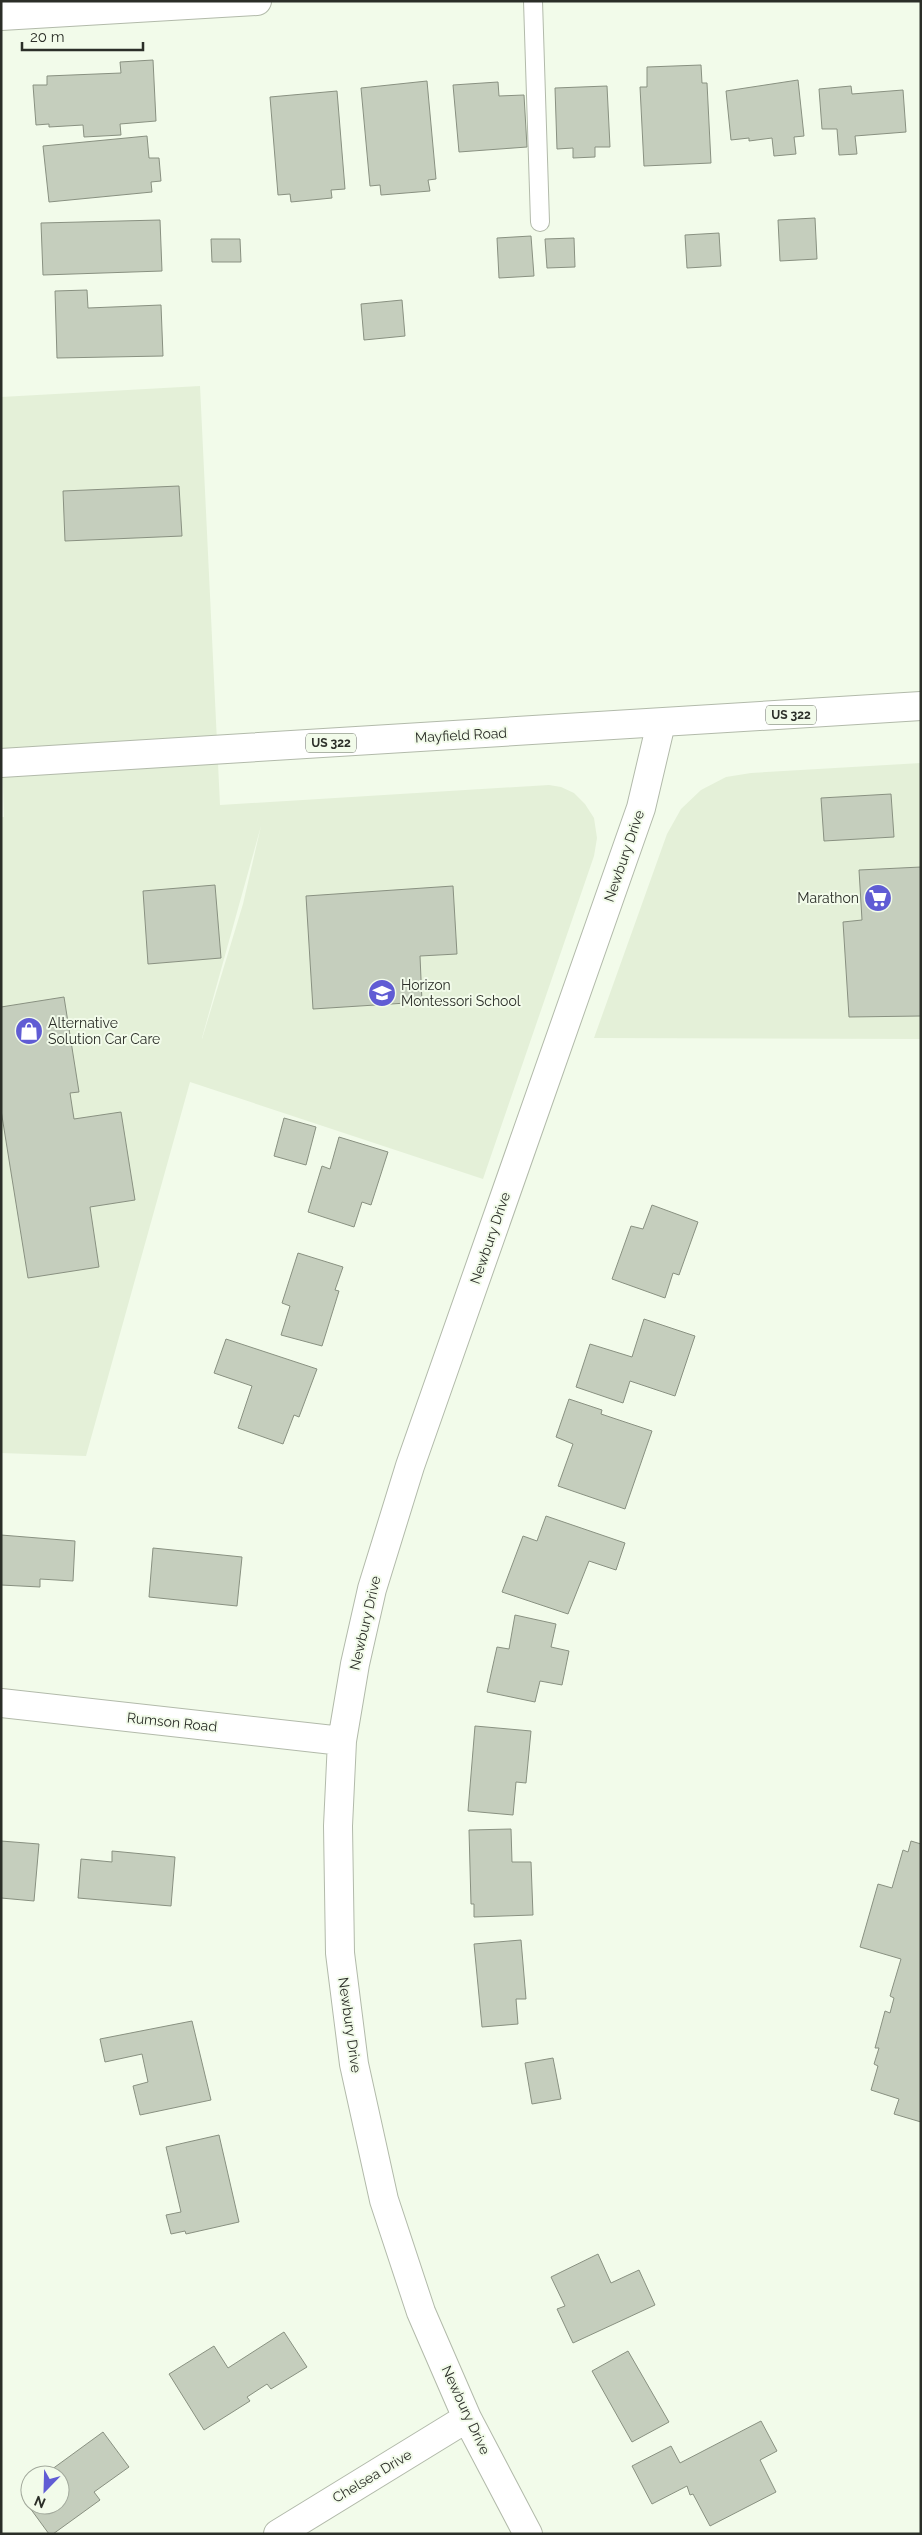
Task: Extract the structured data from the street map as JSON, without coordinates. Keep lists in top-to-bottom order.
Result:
{
  "streets": {
    "street": [
      "US 322",
      "Mayfield Road",
      "Newbury Drive",
      "Rumson Road",
      "Chelsea Drive"
    ]
  },
  "crossings": [
    ["Mayfield Road", "Newbury Drive"],
    ["Newbury Drive", "Rumson Road"],
    ["Newbury Drive", "Chelsea Drive"]
  ],
  "places": {
    "supermarket": ["Marathon"],
    "school or university": ["Horizon Montessori School"],
    "shop": ["Alternative Solution Car Care"]
  },
  "scale_bar": "20 m",
  "north": "bottom left"
}
